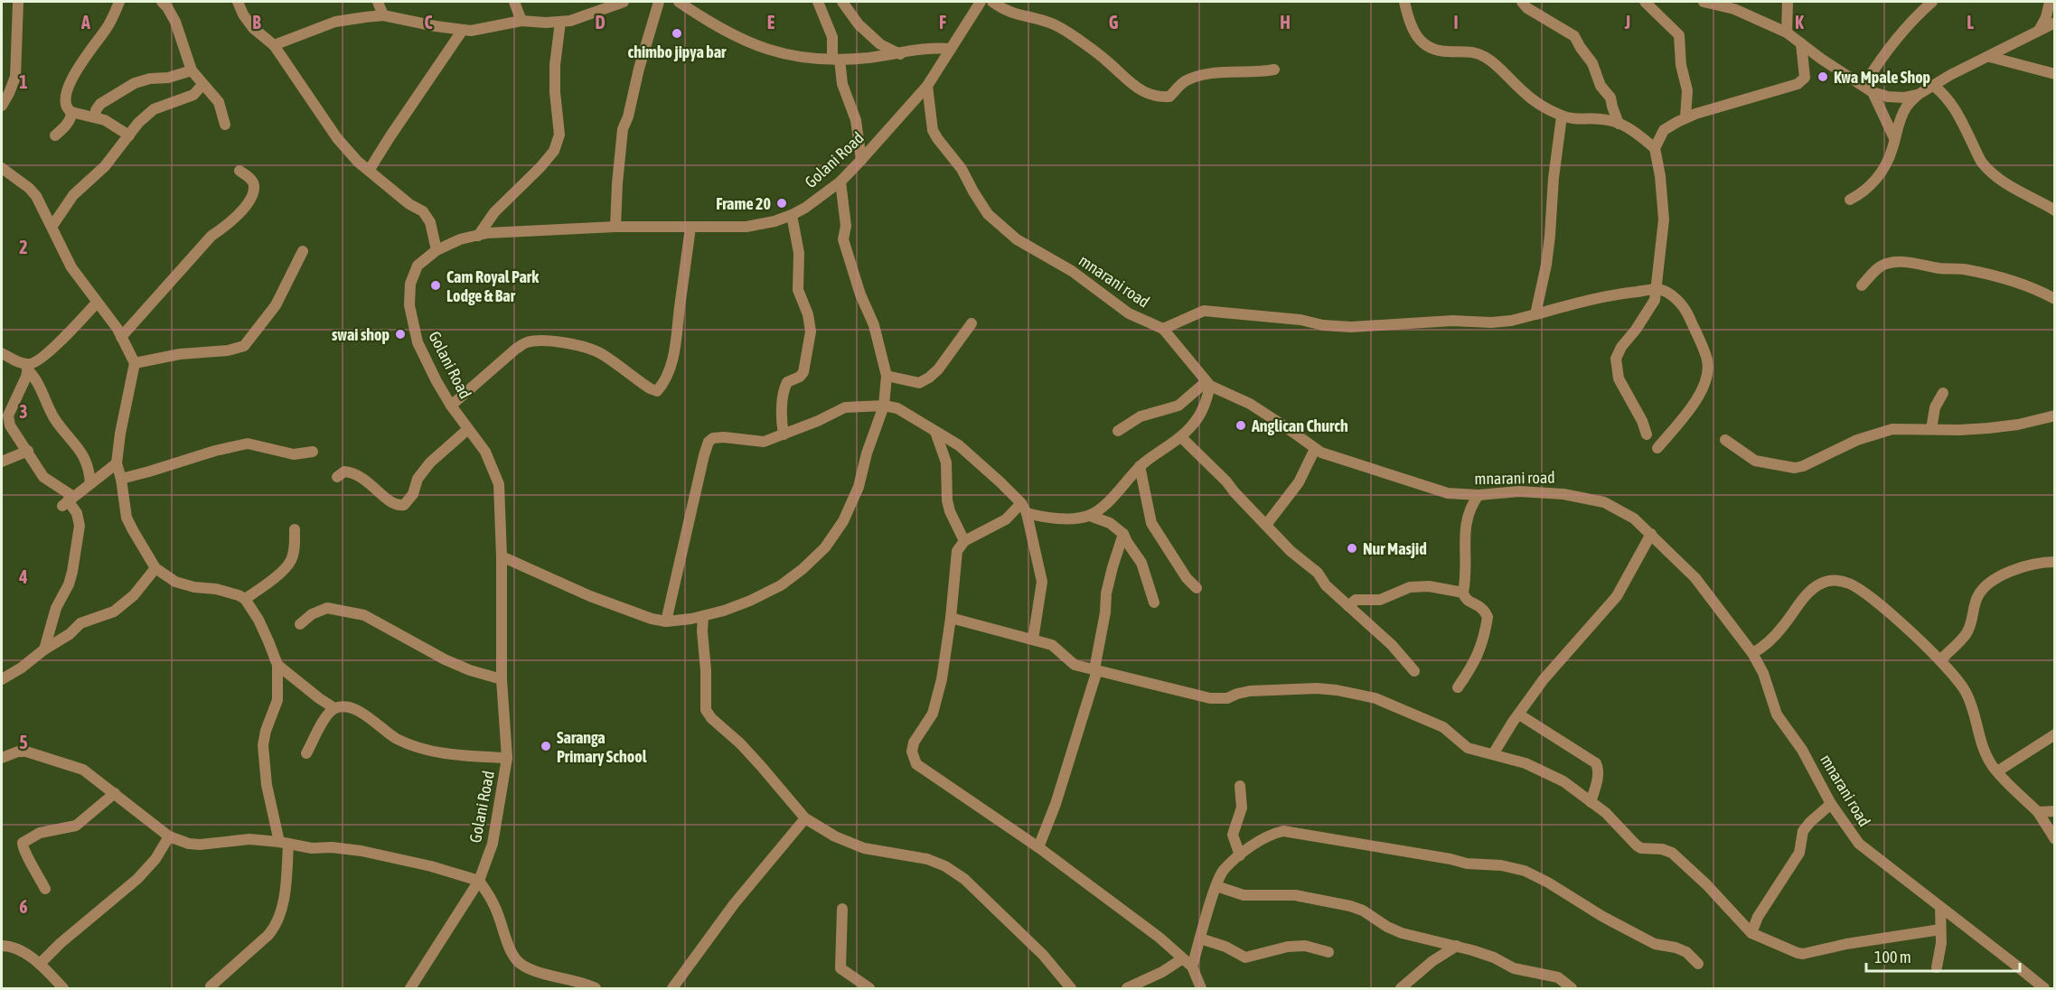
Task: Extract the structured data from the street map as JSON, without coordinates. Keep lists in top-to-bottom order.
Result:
{
  "streets": {
    "street": ["Golani Road", "mnarani road"]
  },
  "crossings": [
    ["Golani Road", "mnarani road"]
  ],
  "places": [
    "chimbo jipya bar",
    "Kwa Mpale Shop",
    "Frame 20",
    "Cam Royal Park Lodge & Bar",
    "swai shop",
    "Anglican Church",
    "Nur Masjid",
    "Saranga Primary School"
  ],
  "scale_bar": "100 m",
  "grid": {
    "columns": [
      "A",
      "B",
      "C",
      "D",
      "E",
      "F",
      "G",
      "H",
      "I",
      "J",
      "K",
      "L"
    ],
    "rows": [
      "1",
      "2",
      "3",
      "4",
      "5",
      "6"
    ]
  }
}
